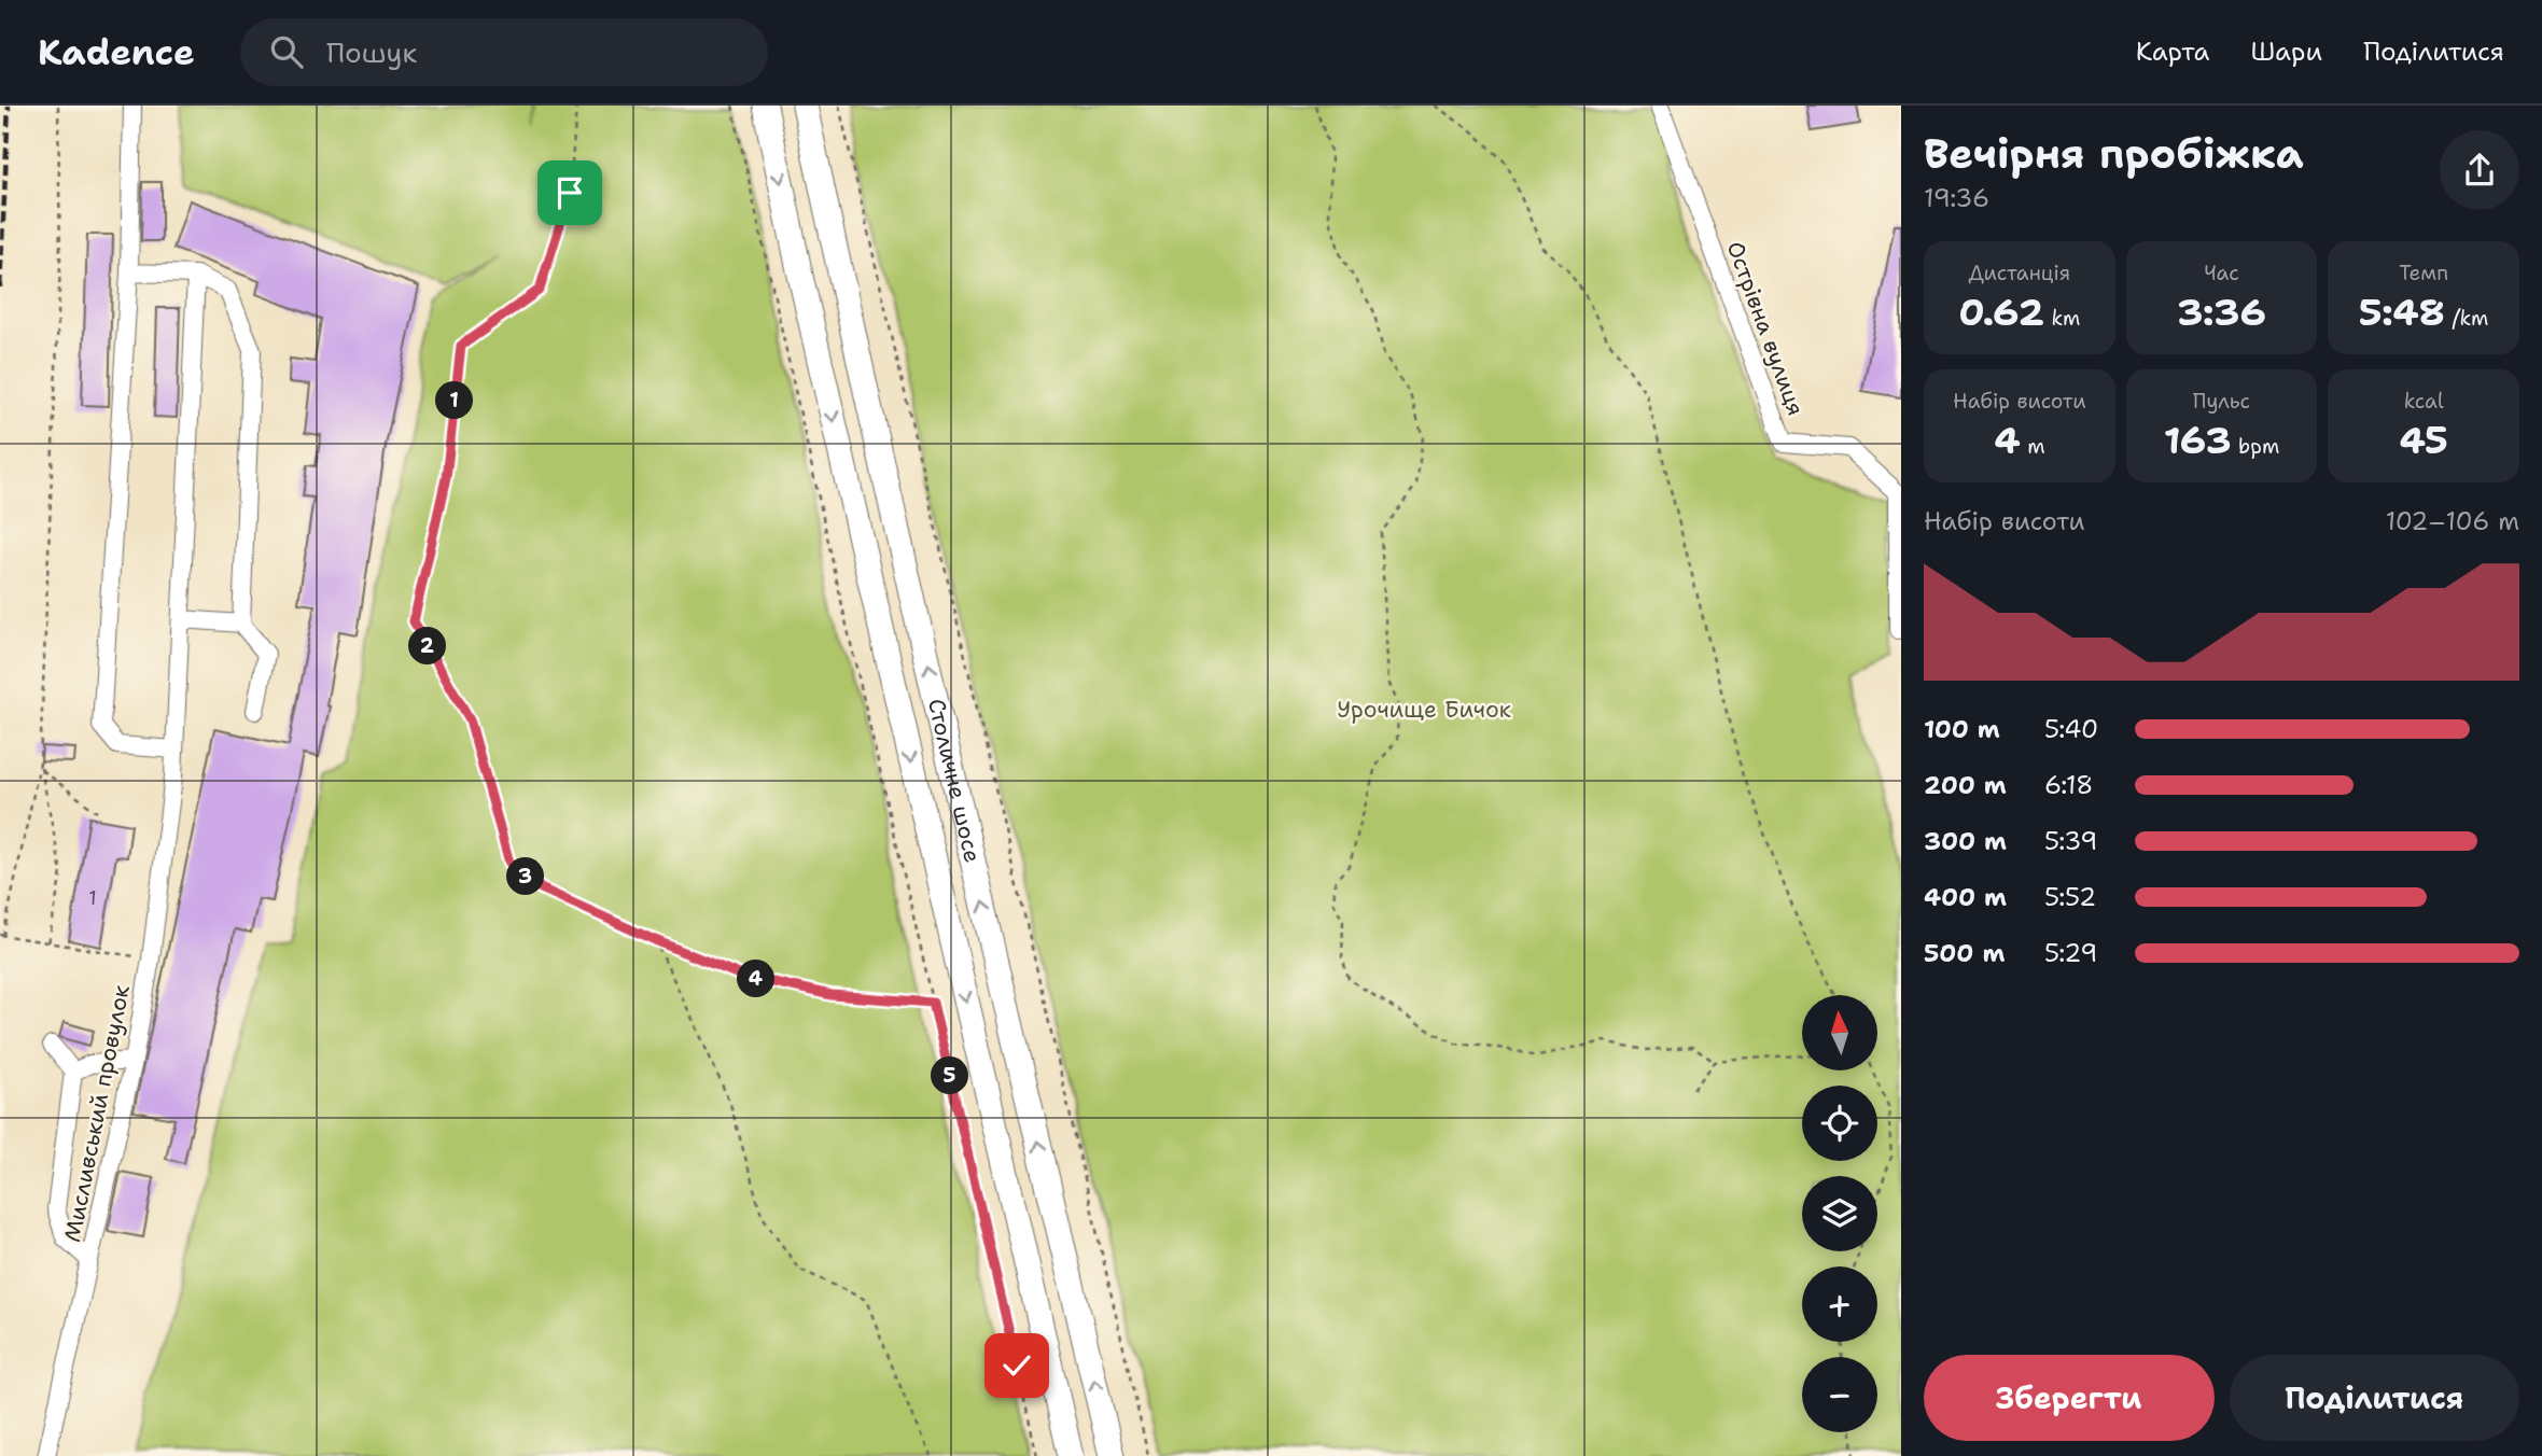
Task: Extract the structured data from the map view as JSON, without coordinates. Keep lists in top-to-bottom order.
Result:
{
  "streets": {
    "highway": ["Столичне шосе"],
    "lane": ["Острівна вулиця", "Мисливський провулок"]
  },
  "parks": ["Урочище Бичок"],
  "house_numbers": ["1"],
  "north": "top",
  "page": {
    "header": "Kadence",
    "search": "Пошук",
    "nav": ["Карта", "Шари", "Поділитися"],
    "heading": ["Вечірня пробіжка", "19:36"],
    "stats": [
      ["Дистанція", "0.62 km"],
      ["Час", "3:36"],
      ["Темп", "5:48 /km"],
      ["Набір висоти", "4 m"],
      ["Пульс", "163 bpm"],
      ["kcal", "45"]
    ],
    "pins": [
      "1",
      "2",
      "3",
      "4",
      "5"
    ],
    "chart": ["Набір висоти", "102–106 m"],
    "list": [
      {
        "name": "100 m",
        "note": "5:40"
      },
      {
        "name": "200 m",
        "note": "6:18"
      },
      {
        "name": "300 m",
        "note": "5:39"
      },
      {
        "name": "400 m",
        "note": "5:52"
      },
      {
        "name": "500 m",
        "note": "5:29"
      }
    ],
    "map_buttons": ["+", "−"],
    "buttons": ["Зберегти", "Поділитися"]
  }
}
